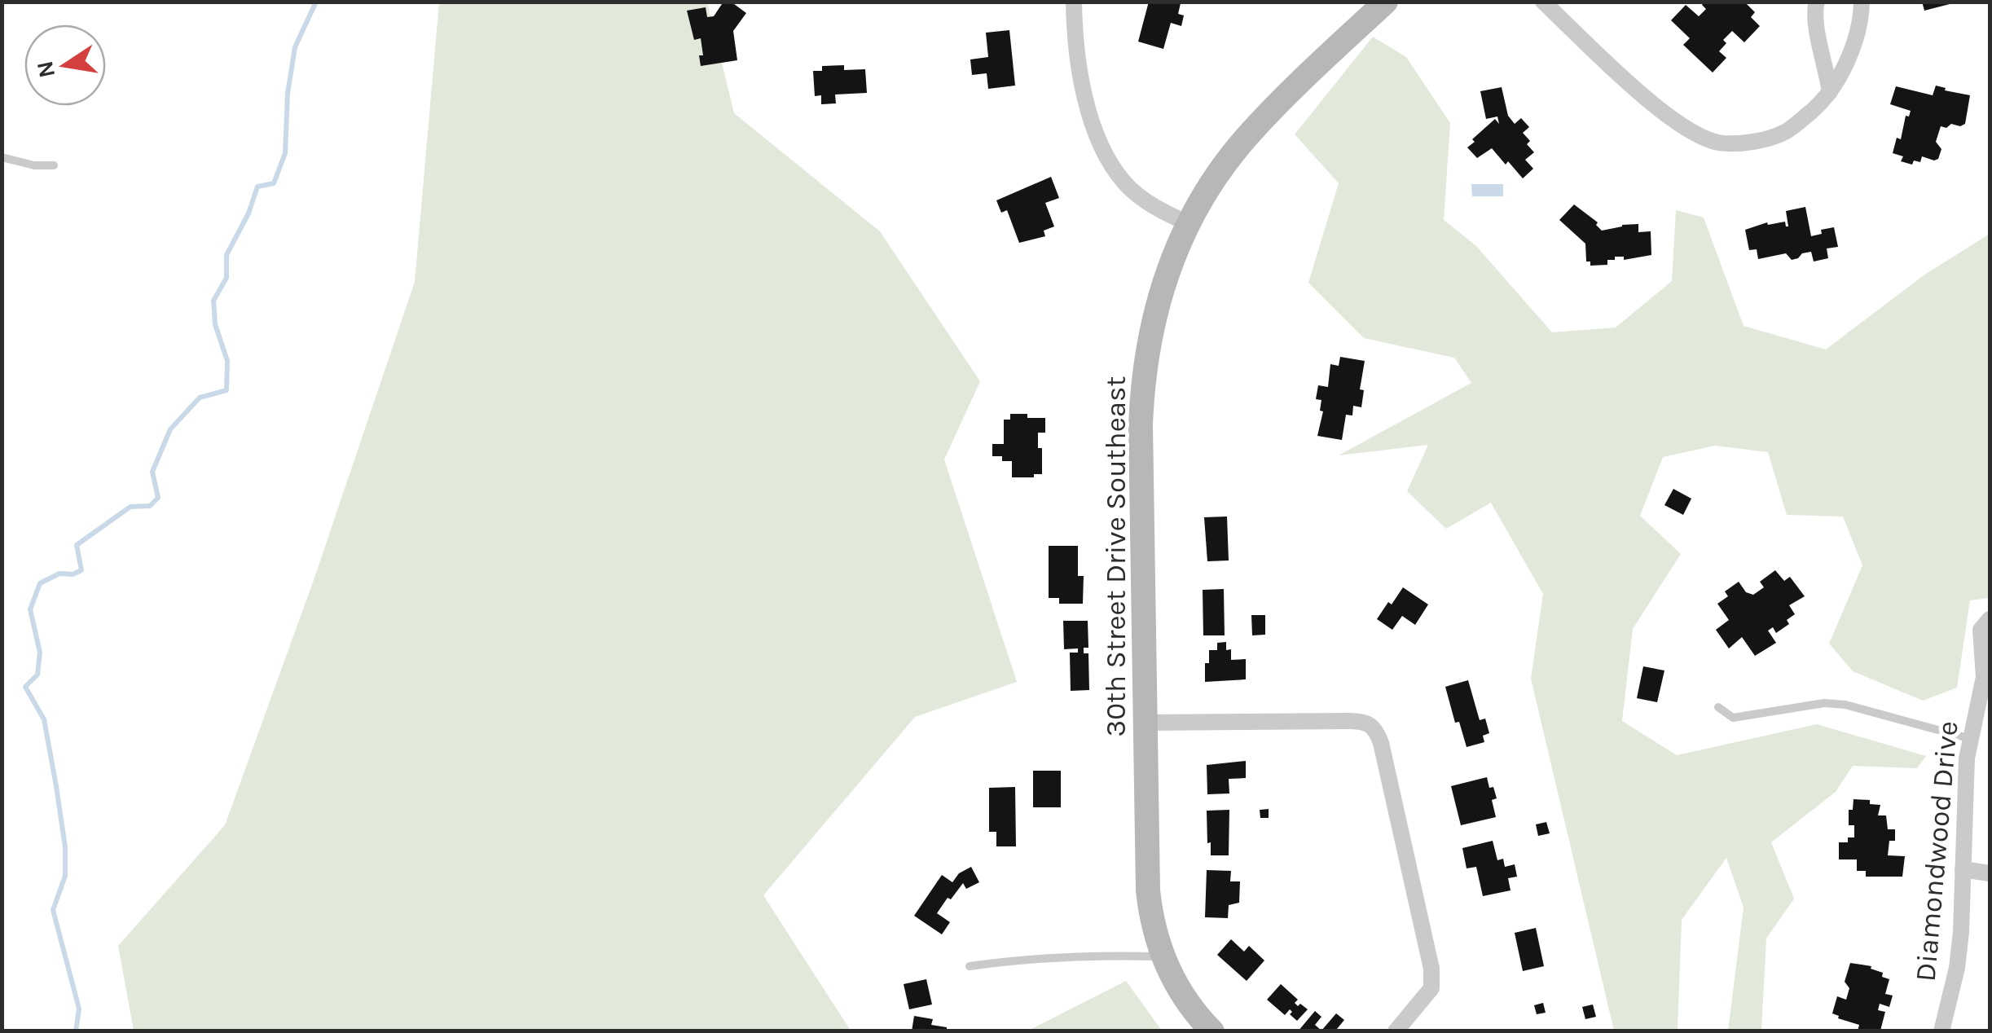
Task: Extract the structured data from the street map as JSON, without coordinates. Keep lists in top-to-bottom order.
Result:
{
  "streets": {
    "main road": ["30th Street Drive Southeast"],
    "street": ["Diamondwood Drive"]
  },
  "north": "left"
}
